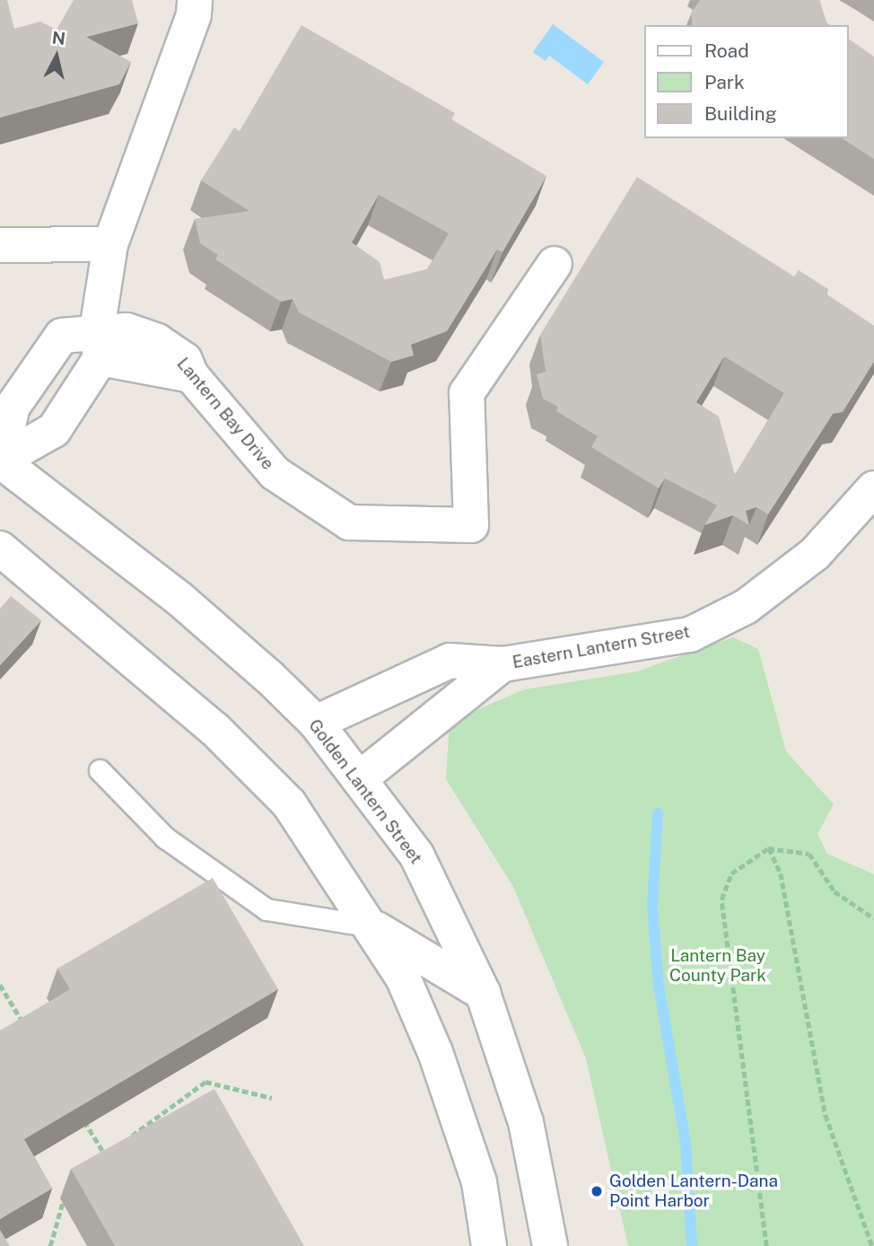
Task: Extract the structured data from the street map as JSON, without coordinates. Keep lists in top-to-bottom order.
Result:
{
  "streets": {
    "street": ["Lantern Bay Drive", "Eastern Lantern Street", "Golden Lantern Street"]
  },
  "crossings": [
    ["Lantern Bay Drive", "Golden Lantern Street"],
    ["Eastern Lantern Street", "Golden Lantern Street"]
  ],
  "parks": ["Lantern Bay County Park"],
  "places": ["Golden Lantern-Dana Point Harbor"],
  "legend": ["Road", "Park", "Building"],
  "north": "top"
}
